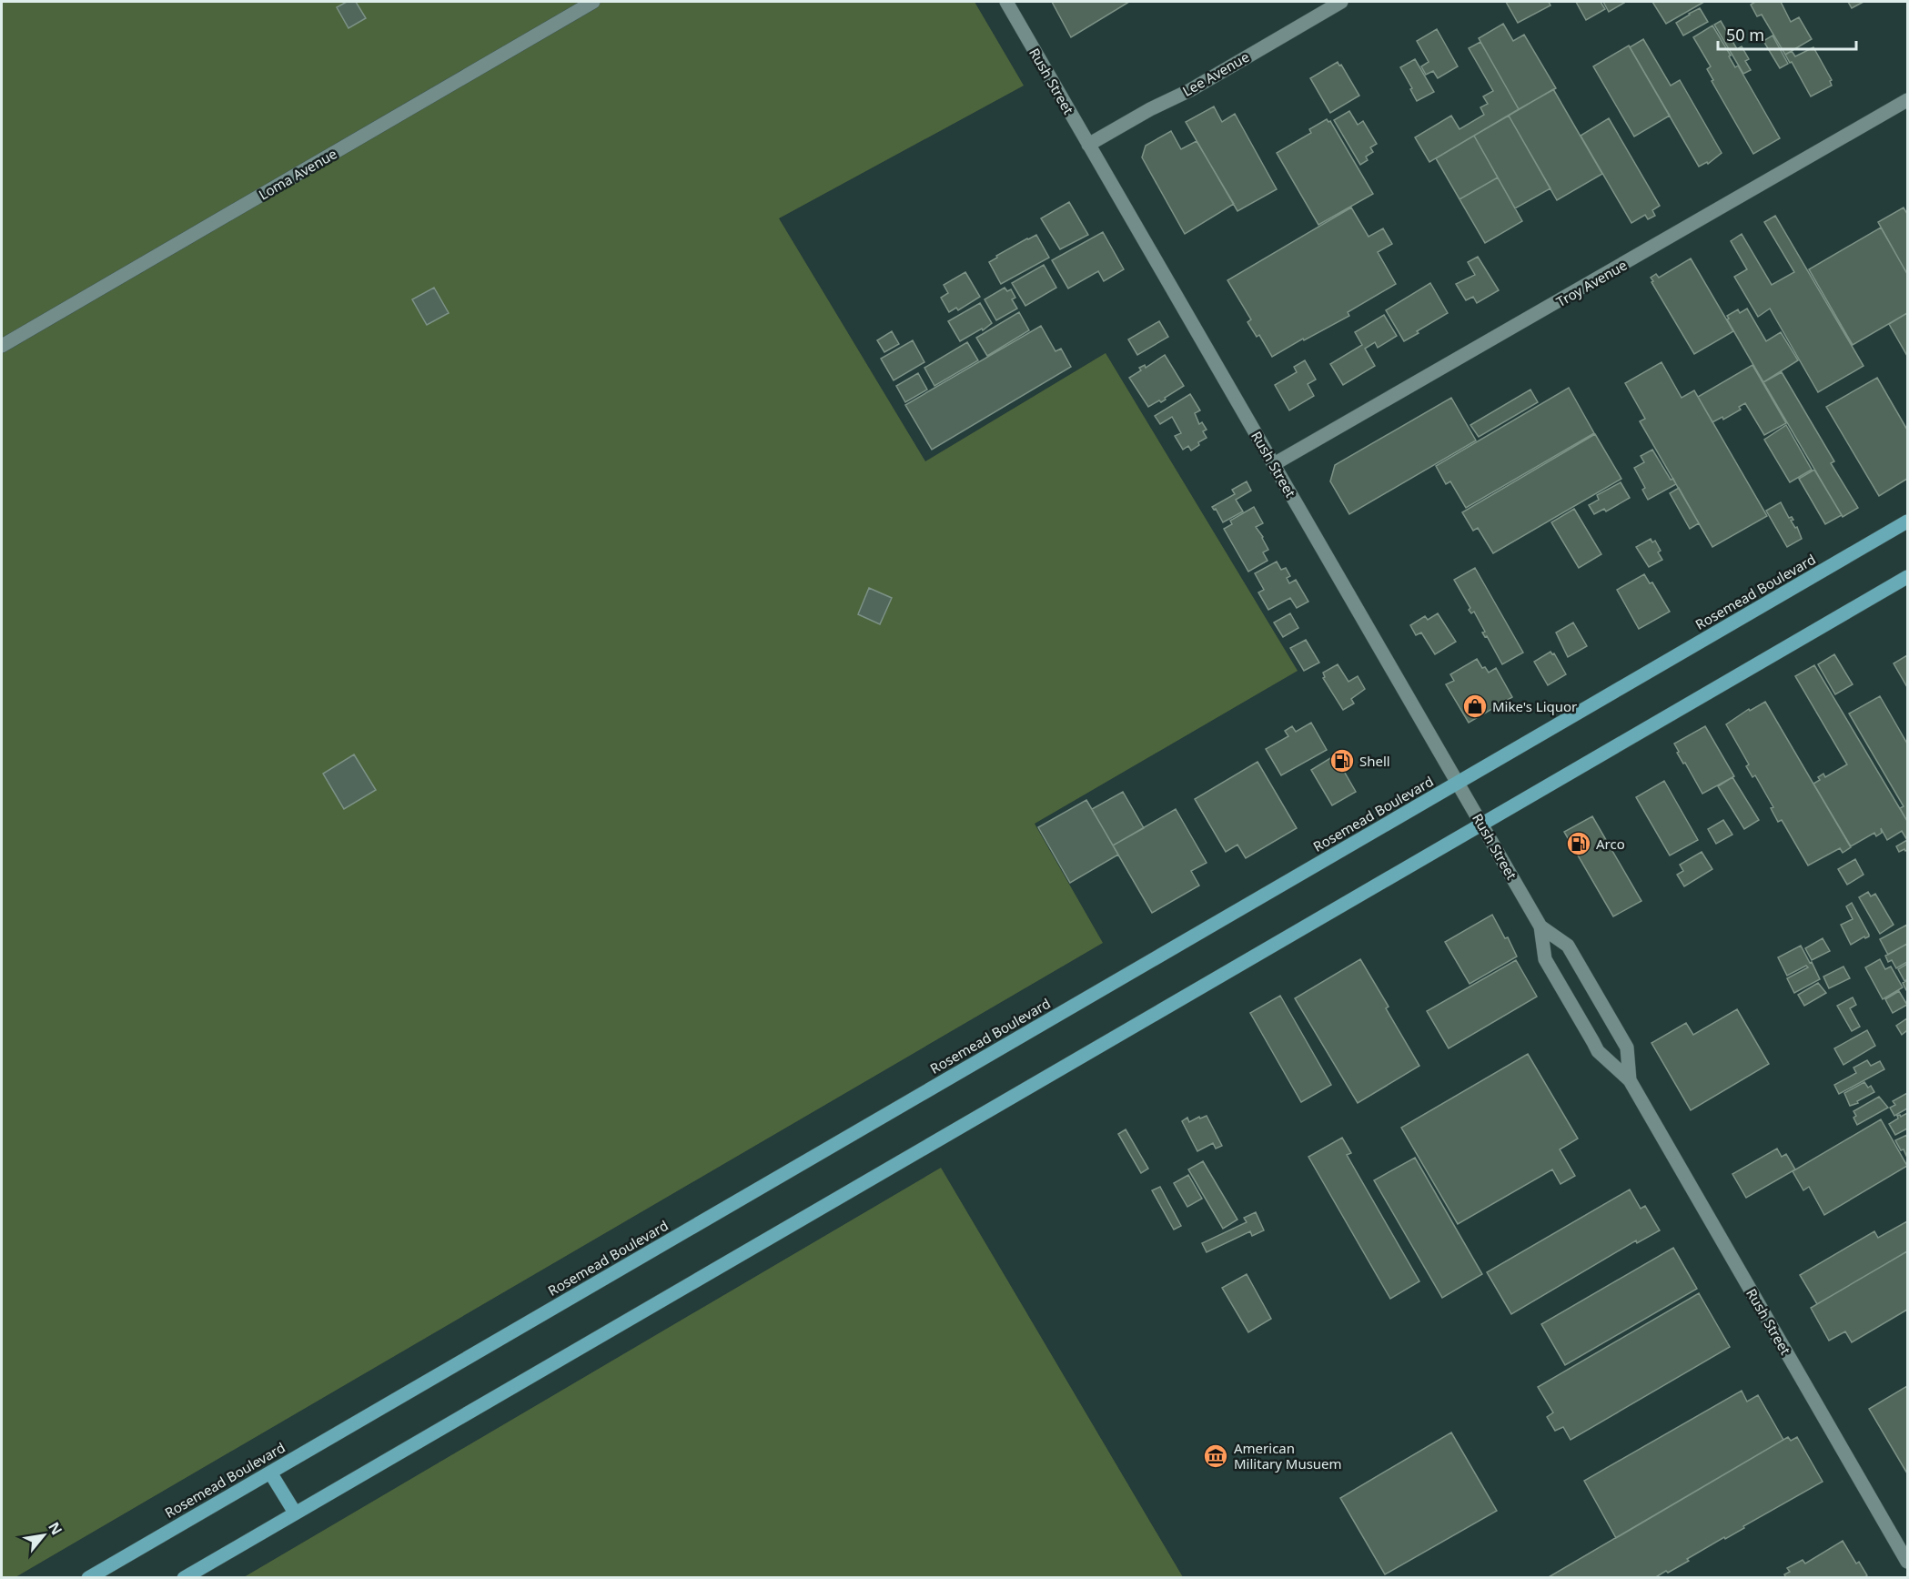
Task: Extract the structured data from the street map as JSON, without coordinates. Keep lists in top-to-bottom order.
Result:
{
  "streets": {
    "main road": ["Rosemead Boulevard"],
    "street": [
      "Lee Avenue",
      "Rush Street",
      "Loma Avenue",
      "Troy Avenue"
    ]
  },
  "crossings": [
    ["Lee Avenue", "Rush Street"],
    ["Rush Street", "Troy Avenue"],
    ["Rush Street", "Rosemead Boulevard"]
  ],
  "places": {
    "shop": ["Mike's Liquor"],
    "fuel station": ["Shell", "Arco"],
    "museum": ["American Military Musuem"]
  },
  "scale_bar": "50 m",
  "north": "top right"
}
